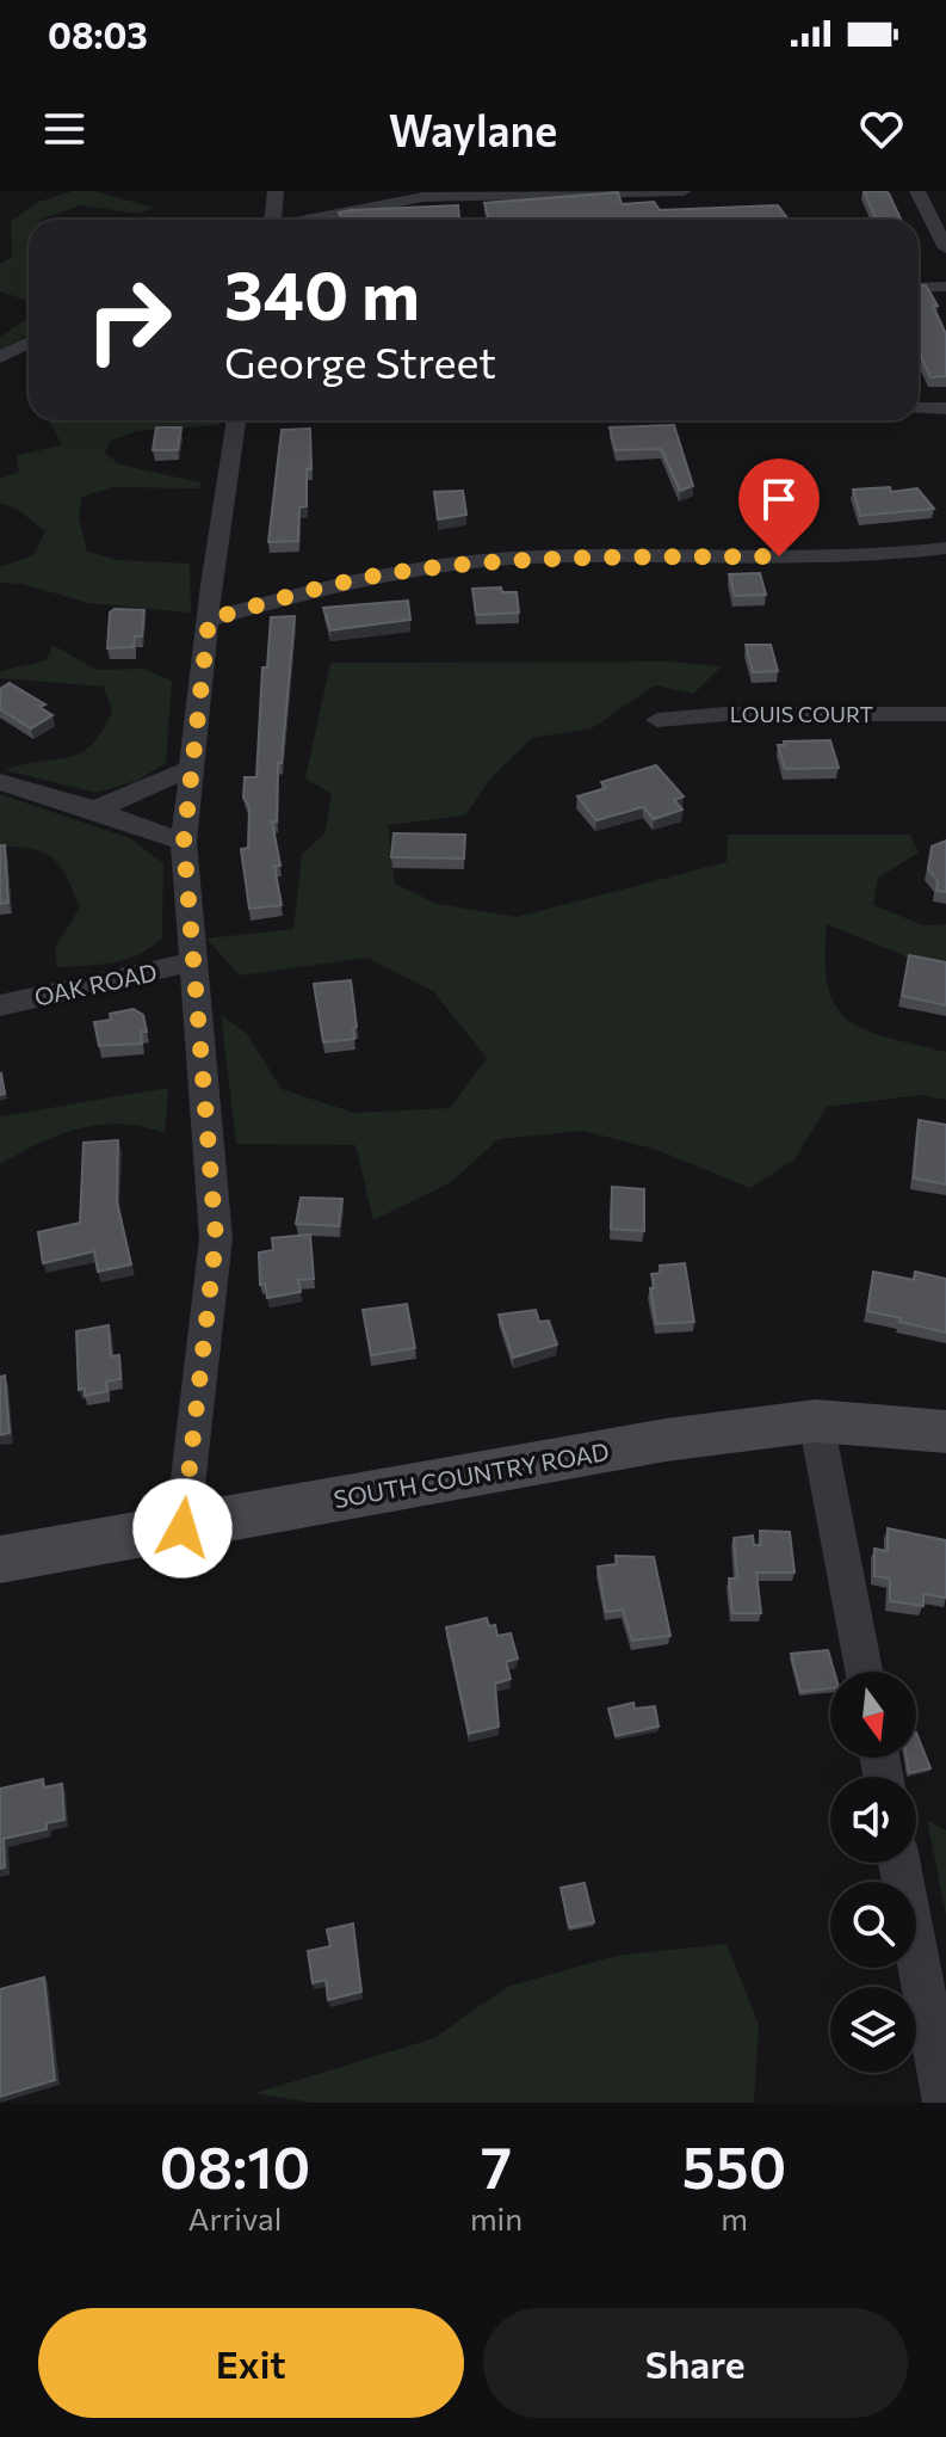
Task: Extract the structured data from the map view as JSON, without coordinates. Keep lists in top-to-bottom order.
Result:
{
  "streets": {
    "main road": ["SOUTH COUNTRY ROAD"],
    "street": ["LOUIS COURT", "OAK ROAD"]
  },
  "north": "bottom",
  "page": {
    "status": "08:03",
    "header": "Waylane",
    "turn": ["340 m", "George Street"],
    "eta": [
      "08:10",
      "Arrival",
      "7",
      "min",
      "550",
      "m"
    ],
    "buttons": ["Exit", "Share"]
  }
}
